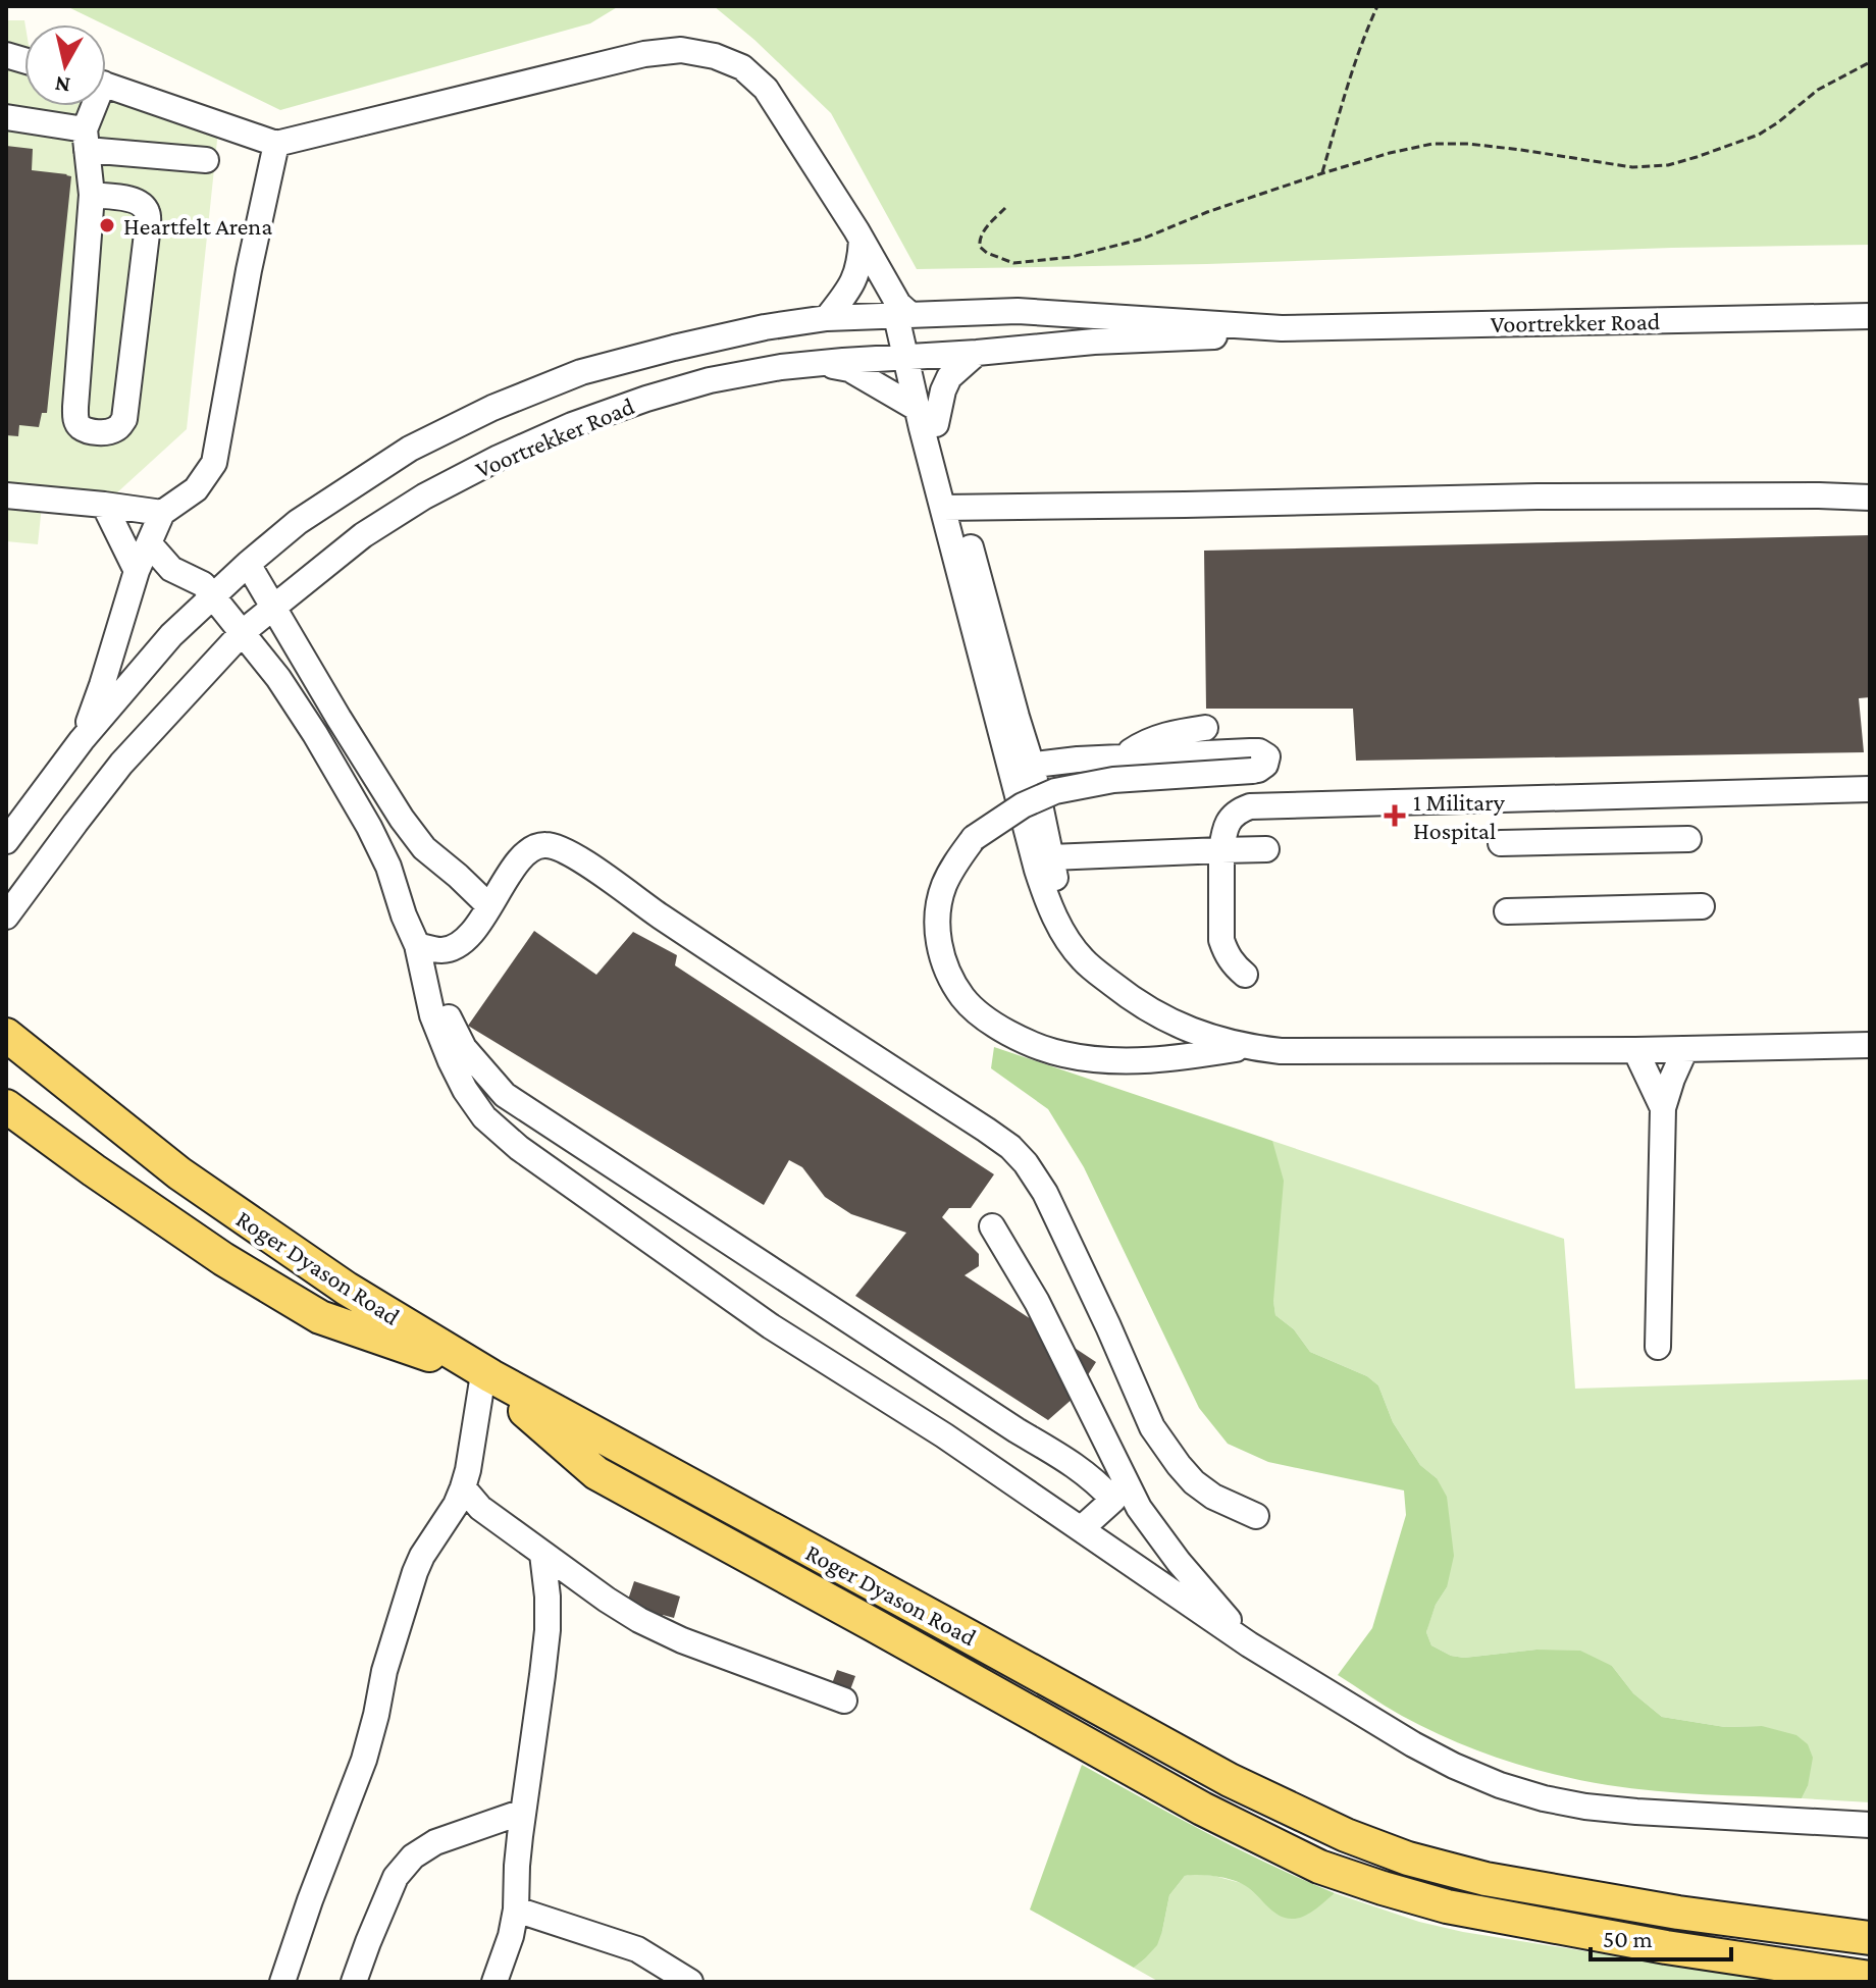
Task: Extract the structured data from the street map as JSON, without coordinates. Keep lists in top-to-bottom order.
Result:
{
  "streets": {
    "main road": ["Roger Dyason Road"],
    "street": ["Voortrekker Road"]
  },
  "places": {
    "other": ["Heartfelt Arena"],
    "health": ["1 Military Hospital"]
  },
  "scale_bar": "50 m",
  "north": "bottom"
}
